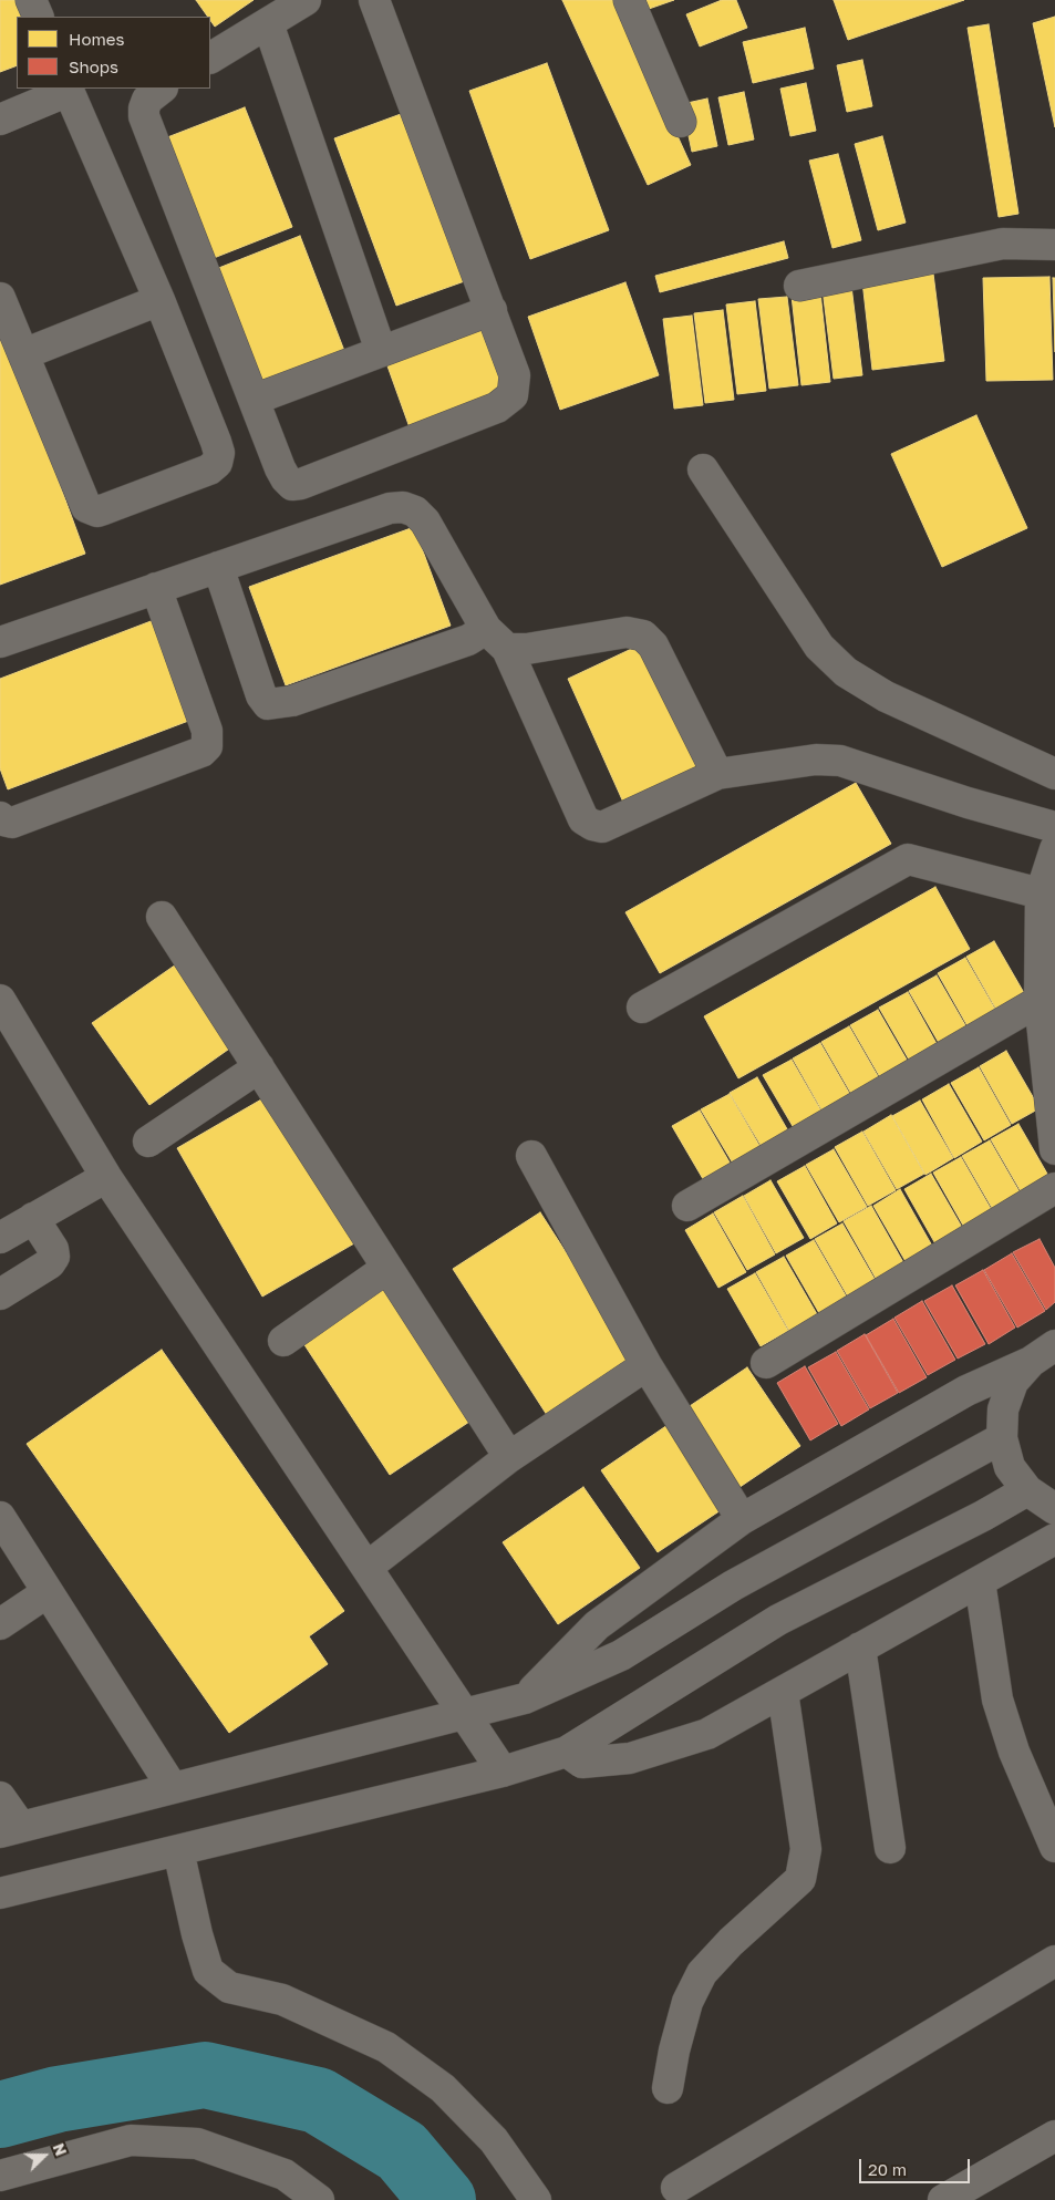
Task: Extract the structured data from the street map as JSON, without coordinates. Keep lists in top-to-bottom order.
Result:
{
  "legend": ["Homes", "Shops"],
  "scale_bar": "20 m",
  "north": "right"
}
